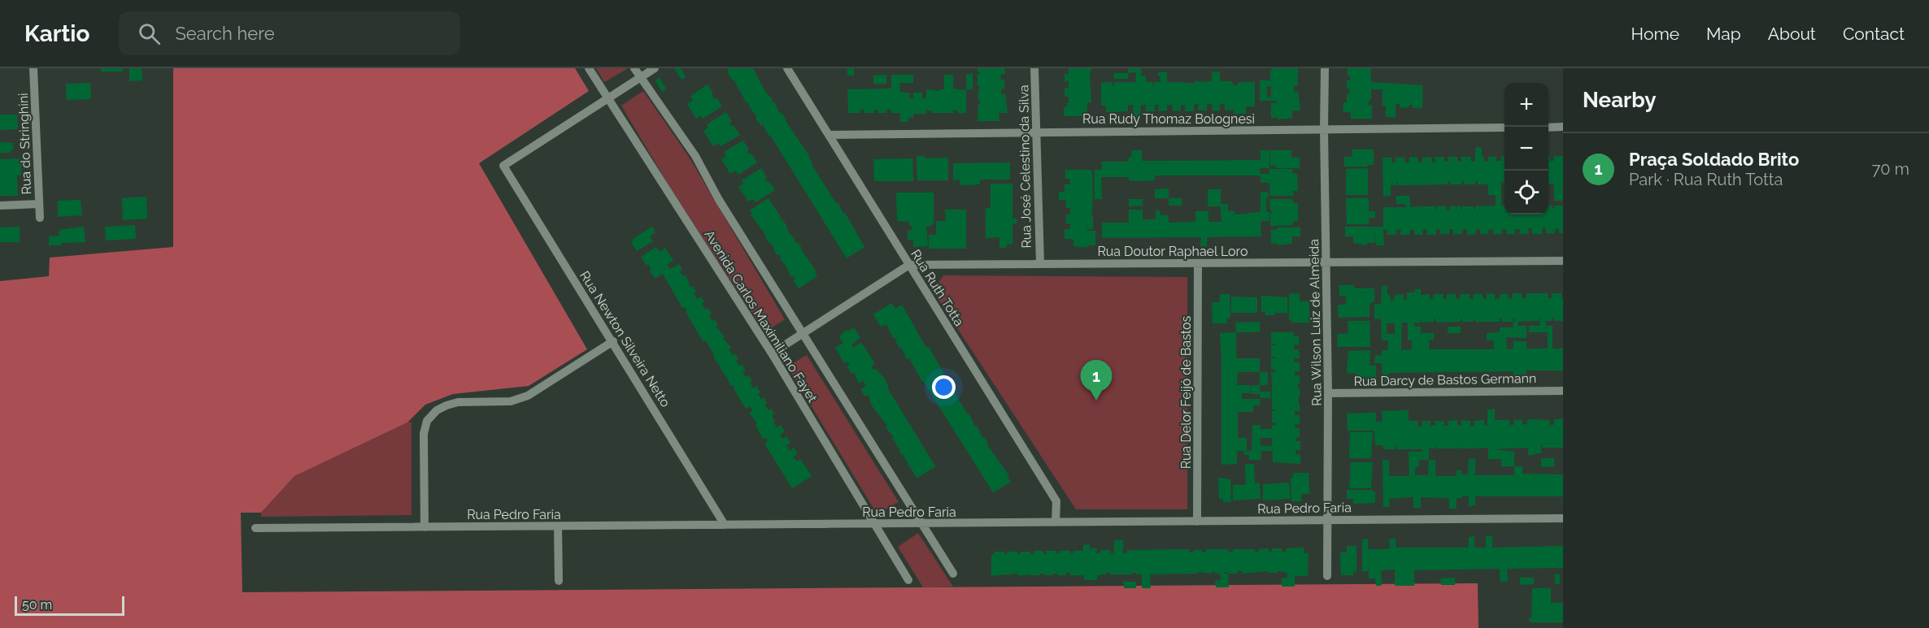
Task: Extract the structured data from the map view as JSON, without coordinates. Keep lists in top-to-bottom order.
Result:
{
  "streets": {
    "street": [
      "Rua Rudy Thomaz Bolognesi",
      "Rua do Stringhini",
      "Rua José Celestino da Silva",
      "Rua Doutor Raphael Loro",
      "Rua Ruth Totta",
      "Avenida Carlos Maximiliano Fayet",
      "Rua Wilson Luiz de Almeida",
      "Rua Newton Silveira Netto",
      "Rua Darcy de Bastos Germann",
      "Rua Delor Feijó de Bastos",
      "Rua Pedro Faria"
    ]
  },
  "crossings": [
    ["Rua Rudy Thomaz Bolognesi", "Rua José Celestino da Silva"],
    ["Rua Rudy Thomaz Bolognesi", "Rua Ruth Totta"],
    ["Rua Rudy Thomaz Bolognesi", "Rua Wilson Luiz de Almeida"],
    ["Rua José Celestino da Silva", "Rua Doutor Raphael Loro"],
    ["Rua Doutor Raphael Loro", "Rua Ruth Totta"],
    ["Rua Doutor Raphael Loro", "Rua Wilson Luiz de Almeida"],
    ["Rua Doutor Raphael Loro", "Rua Delor Feijó de Bastos"],
    ["Rua Ruth Totta", "Rua Pedro Faria"],
    ["Avenida Carlos Maximiliano Fayet", "Rua Newton Silveira Netto"],
    ["Avenida Carlos Maximiliano Fayet", "Rua Pedro Faria"],
    ["Rua Wilson Luiz de Almeida", "Rua Darcy de Bastos Germann"],
    ["Rua Wilson Luiz de Almeida", "Rua Pedro Faria"],
    ["Rua Newton Silveira Netto", "Rua Pedro Faria"],
    ["Rua Delor Feijó de Bastos", "Rua Pedro Faria"]
  ],
  "scale_bar": "50 m",
  "page": {
    "header": "Kartio",
    "search": "Search here",
    "nav": [
      "Home",
      "Map",
      "About",
      "Contact"
    ],
    "heading": "Nearby",
    "map_buttons": ["+", "−"],
    "list": [
      {
        "mark": "1",
        "name": "Praça Soldado Brito",
        "note": "Park · Rua Ruth Totta",
        "value": "70 m"
      }
    ],
    "pins": "1",
    "scale": "50 m"
  }
}
